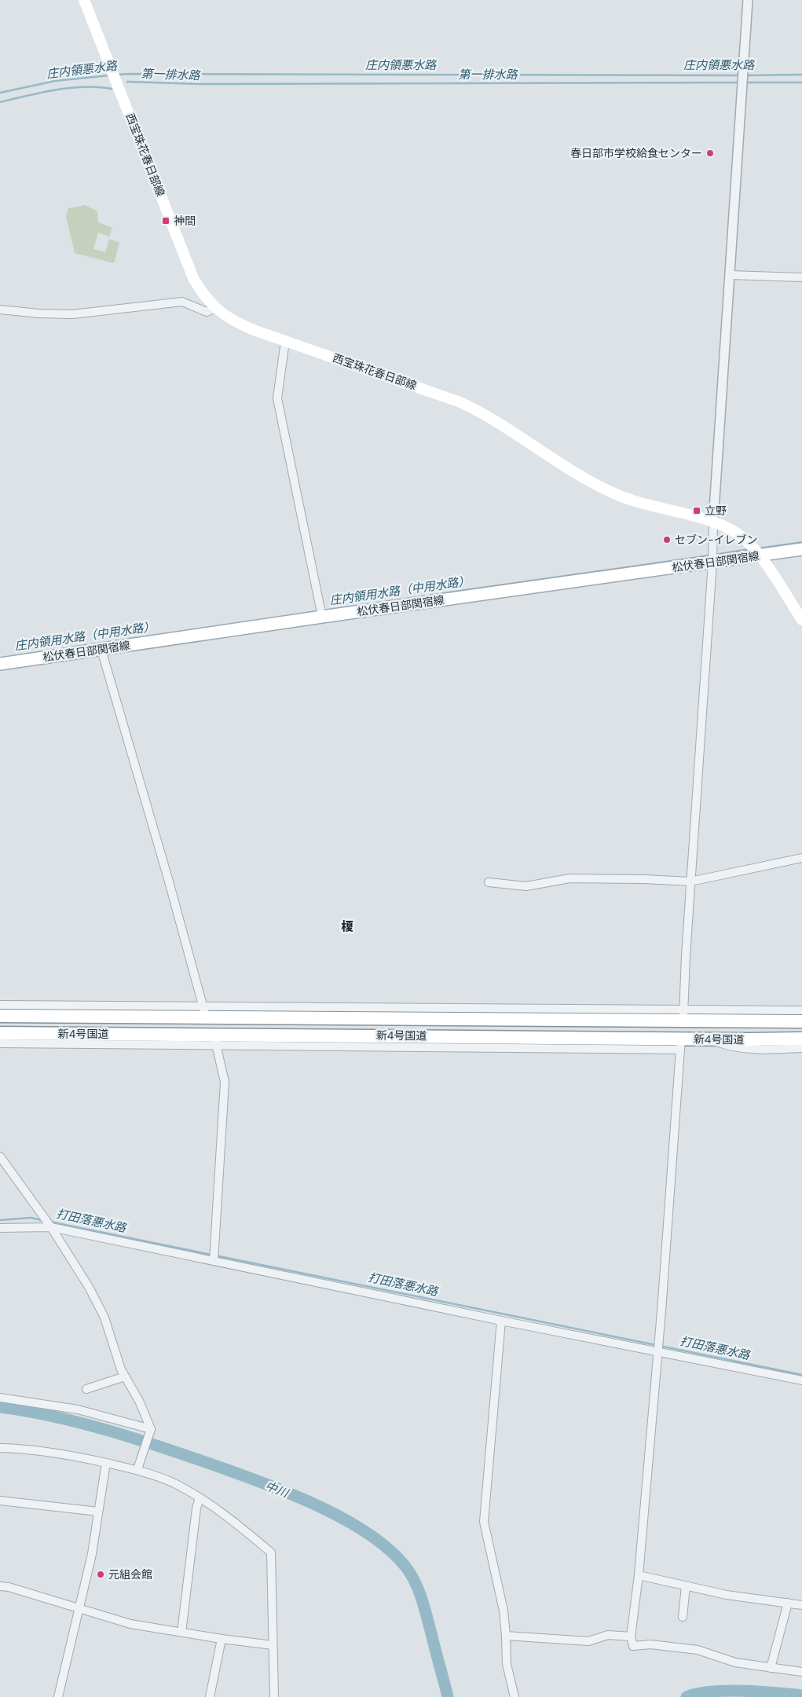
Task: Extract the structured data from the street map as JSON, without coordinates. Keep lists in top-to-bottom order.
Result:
{
  "streets": {
    "highway": ["新4号国道"],
    "main road": ["西宝珠花春日部線", "松伏春日部関宿線"]
  },
  "crossings": [
    ["西宝珠花春日部線", "松伏春日部関宿線"]
  ],
  "districts": ["榎"],
  "water": [
    "庄内領悪水路",
    "第一排水路",
    "庄内領用水路（中用水路）",
    "打田落悪水路",
    "中川"
  ],
  "places": {
    "other": ["春日部市学校給食センター", "セブン-イレブン", "元組会館"],
    "transit": ["神間", "立野"]
  }
}
